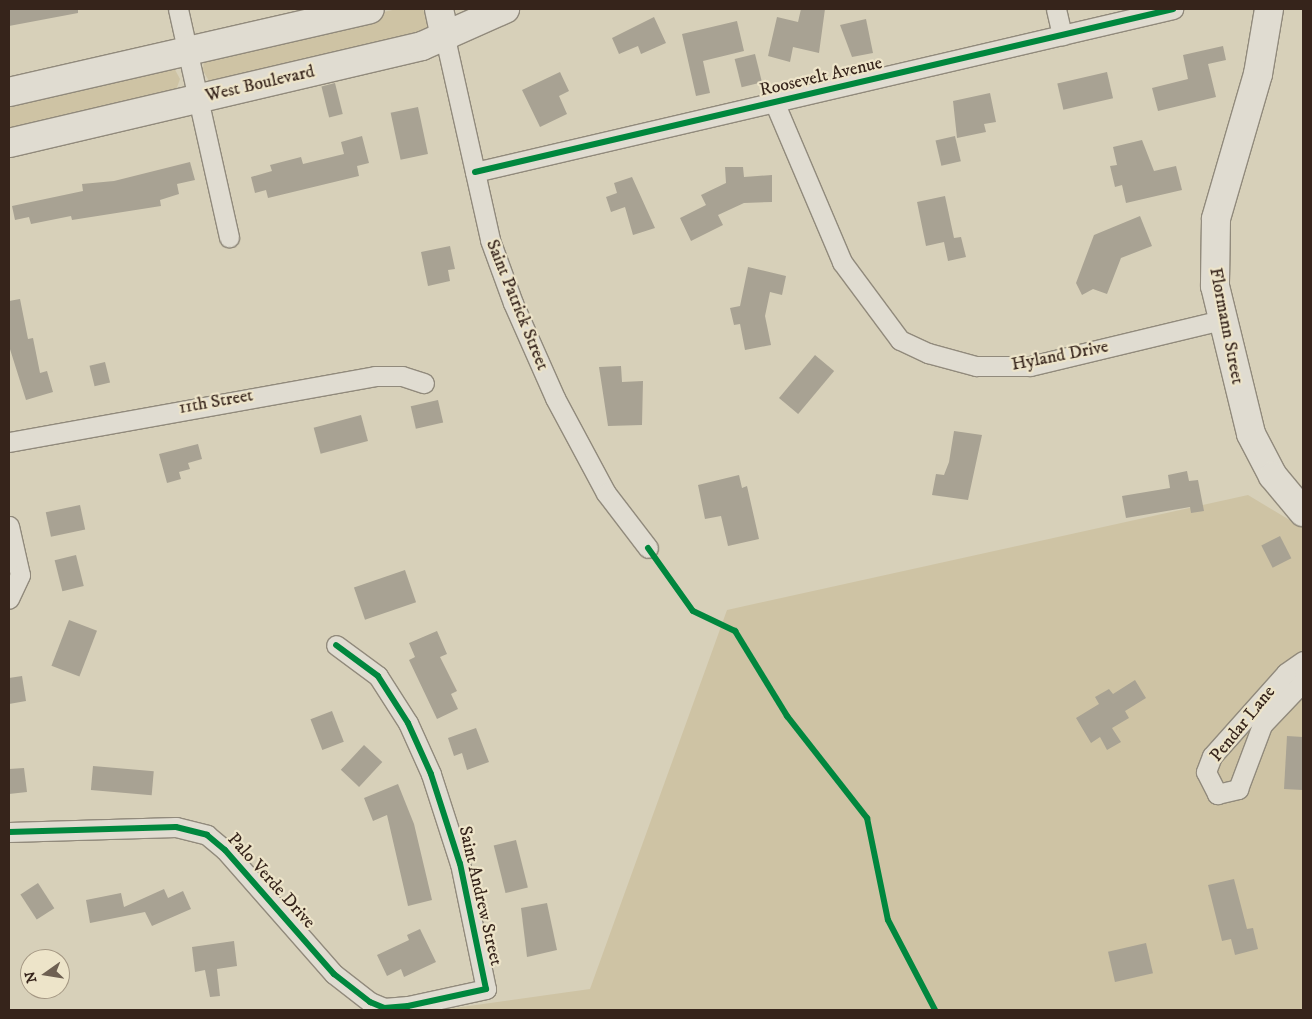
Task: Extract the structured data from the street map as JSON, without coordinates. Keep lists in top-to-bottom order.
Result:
{
  "streets": {
    "street": [
      "Roosevelt Avenue",
      "West Boulevard",
      "Saint Patrick Street",
      "Flormann Street",
      "Hyland Drive",
      "11th Street",
      "Pendar Lane",
      "Palo Verde Drive",
      "Saint Andrew Street"
    ]
  },
  "crossings": [
    ["Roosevelt Avenue", "Saint Patrick Street"],
    ["Roosevelt Avenue", "Hyland Drive"],
    ["West Boulevard", "Saint Patrick Street"],
    ["Flormann Street", "Hyland Drive"],
    ["Palo Verde Drive", "Saint Andrew Street"]
  ],
  "north": "left"
}
